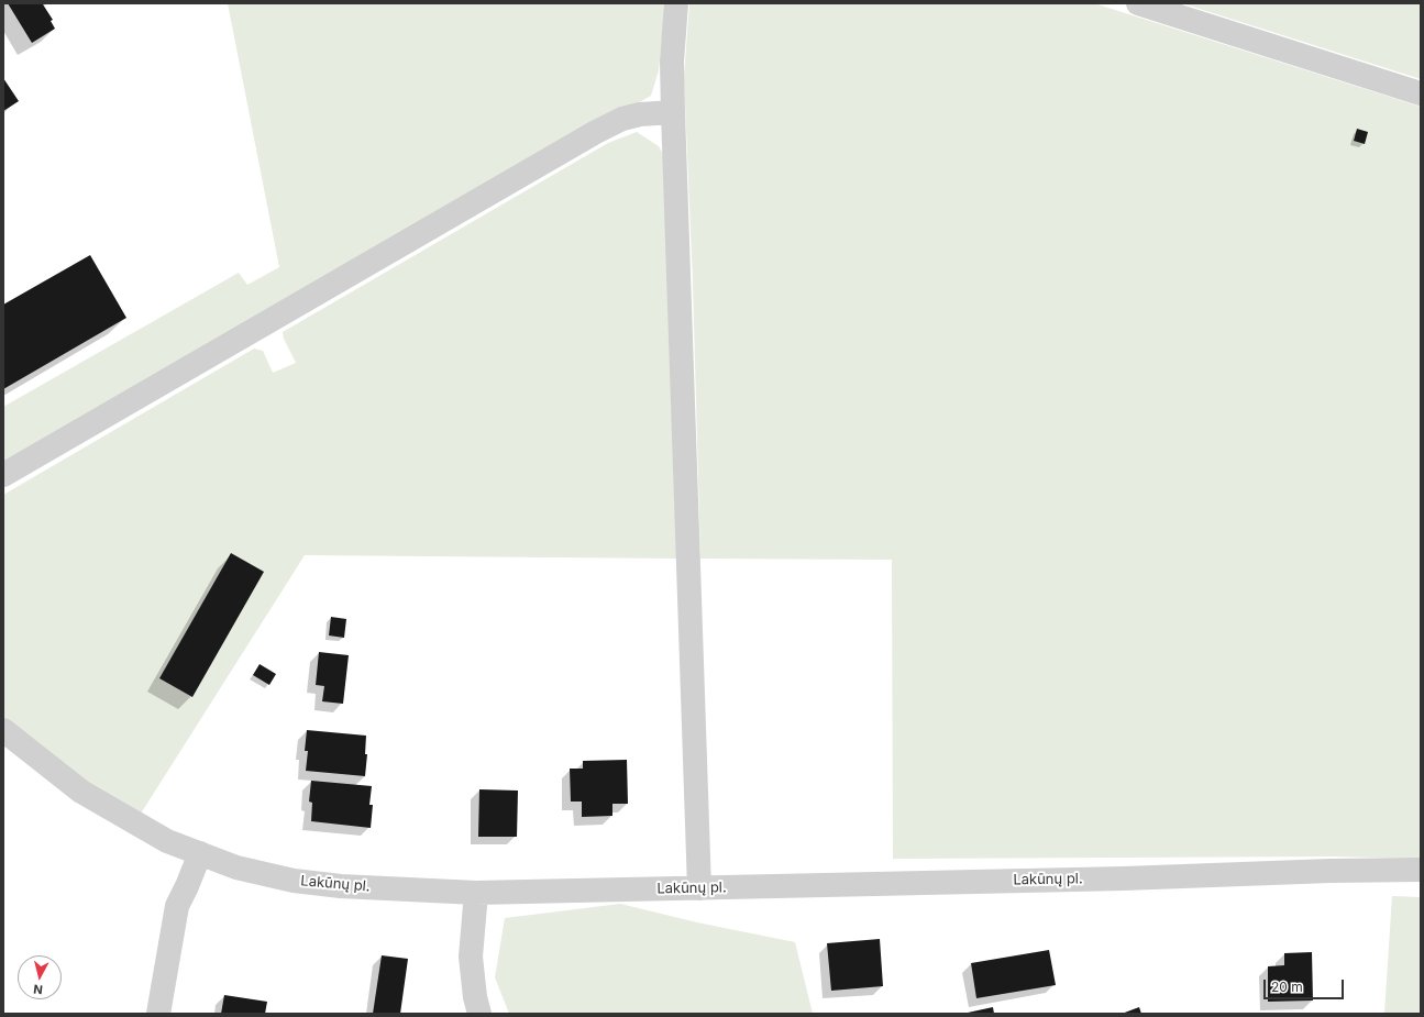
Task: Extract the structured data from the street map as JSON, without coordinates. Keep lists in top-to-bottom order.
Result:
{
  "streets": {
    "street": ["Lakūnų pl."]
  },
  "scale_bar": "20 m",
  "north": "bottom"
}
